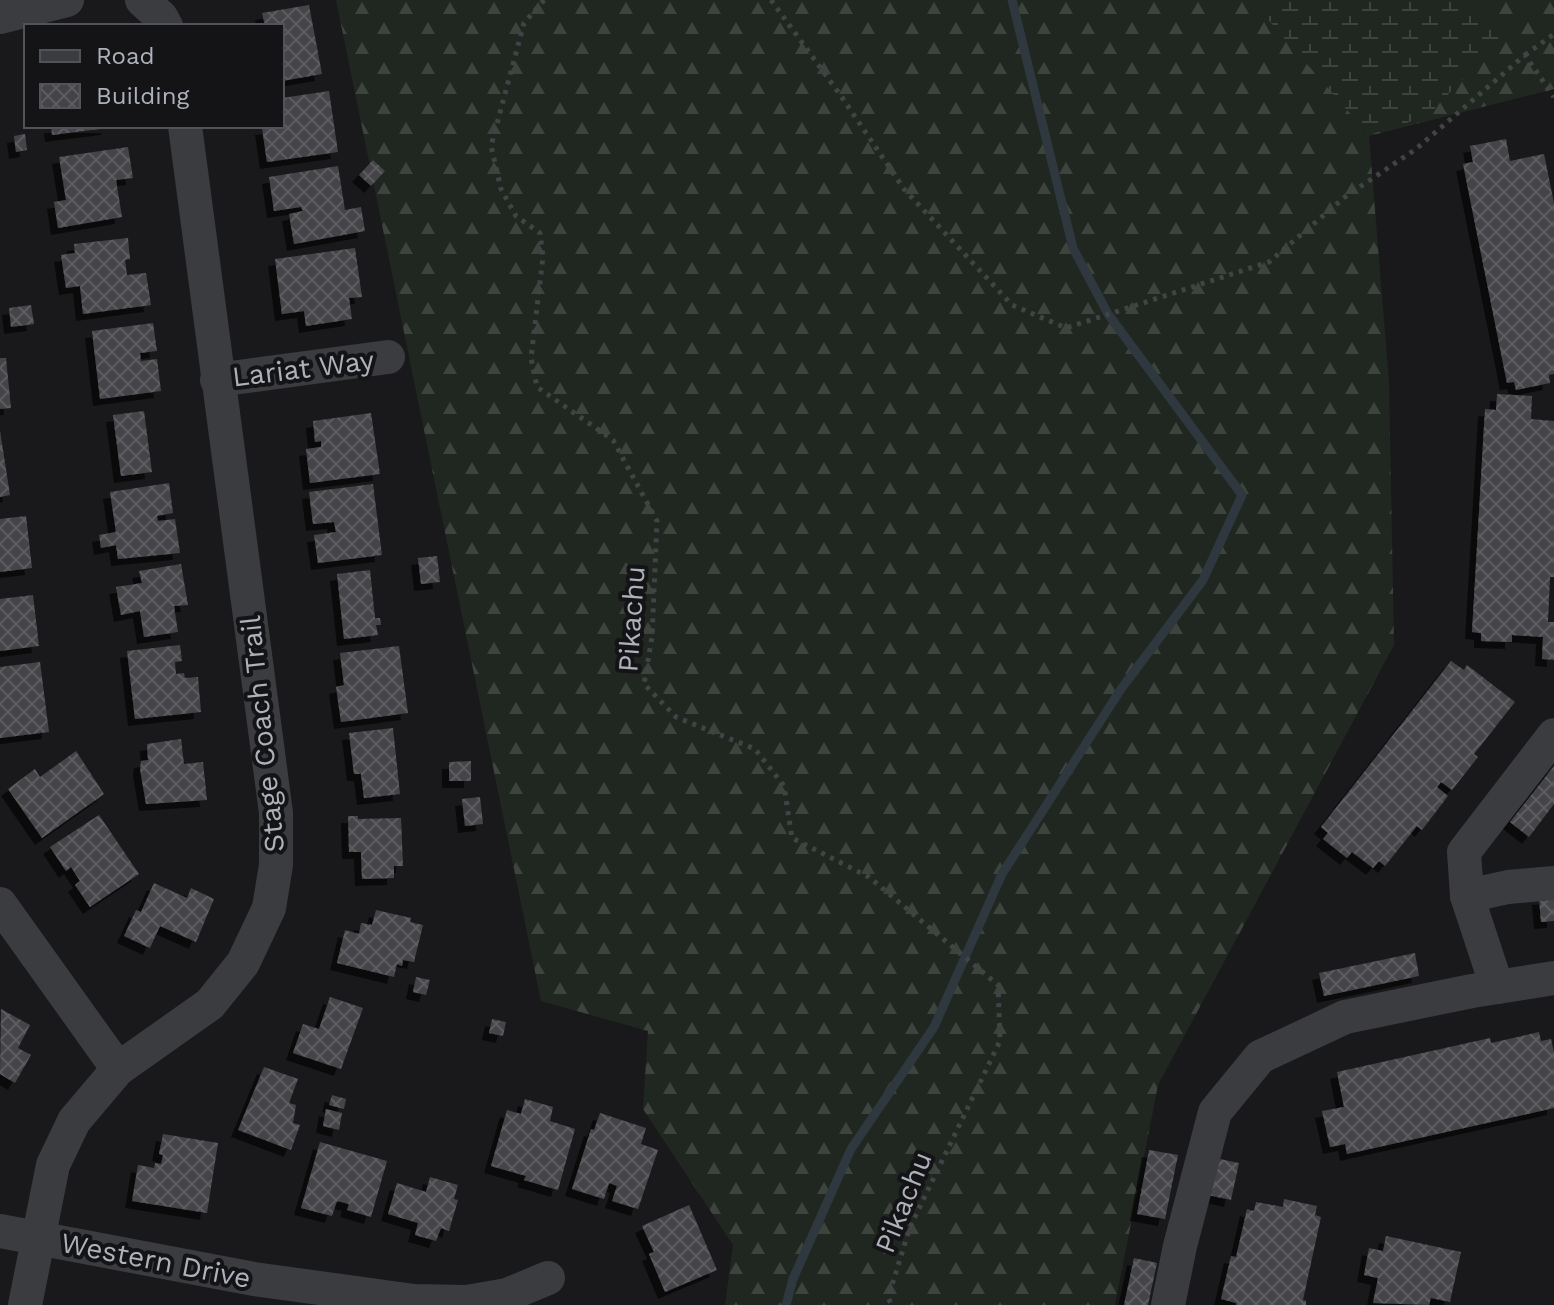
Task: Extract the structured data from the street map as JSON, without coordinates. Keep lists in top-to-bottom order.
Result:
{
  "streets": {
    "street": ["Lariat Way", "Stage Coach Trail", "Western Drive"],
    "path": ["Pikachu"]
  },
  "crossings": [
    ["Lariat Way", "Stage Coach Trail"],
    ["Stage Coach Trail", "Western Drive"]
  ],
  "legend": ["Road", "Building"]
}
